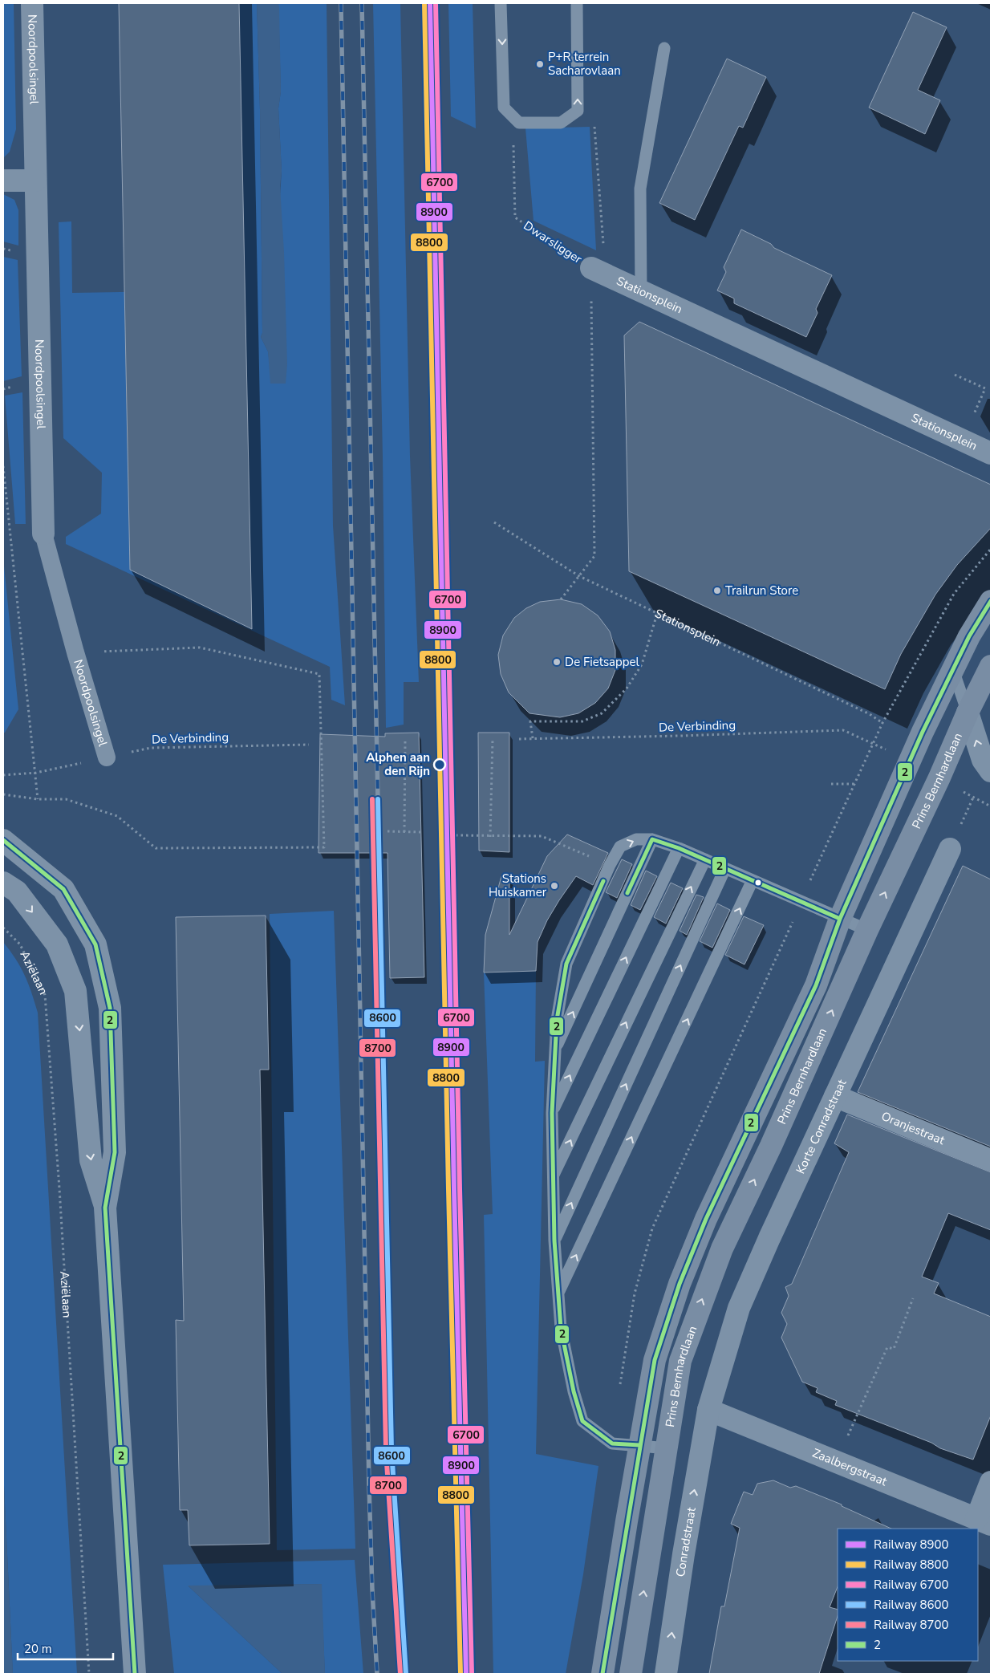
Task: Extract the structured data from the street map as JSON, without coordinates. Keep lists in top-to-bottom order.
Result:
{
  "streets": {
    "main road": ["Prins Bernhardlaan"],
    "street": [
      "Noordpoolsingel",
      "Stationsplein",
      "Korte Conradstraat",
      "Oranjestraat",
      "Zaalbergstraat",
      "Conradstraat"
    ],
    "path": ["Dwarsligger", "De Verbinding", "Aziëlaan"]
  },
  "crossings": [
    ["Noordpoolsingel", "De Verbinding"],
    ["Dwarsligger", "Stationsplein"],
    ["Stationsplein", "De Verbinding"],
    ["Korte Conradstraat", "Oranjestraat"],
    ["Korte Conradstraat", "Zaalbergstraat"],
    ["Korte Conradstraat", "Conradstraat"],
    ["Zaalbergstraat", "Conradstraat"]
  ],
  "one_way": ["Conradstraat"],
  "places": [
    "P+R terrein Sacharovlaan",
    "Trailrun Store",
    "De Fietsappel",
    "Alphen aan den Rijn",
    "Stations Huiskamer"
  ],
  "lines": [
    "rail line 8900",
    "rail line 8800",
    "rail line 6700",
    "transit line 2",
    "rail line 8600",
    "rail line 8700"
  ],
  "legend": [
    "Railway 8900",
    "Railway 8800",
    "Railway 6700",
    "Railway 8600",
    "Railway 8700",
    "2"
  ],
  "scale_bar": "20 m"
}
